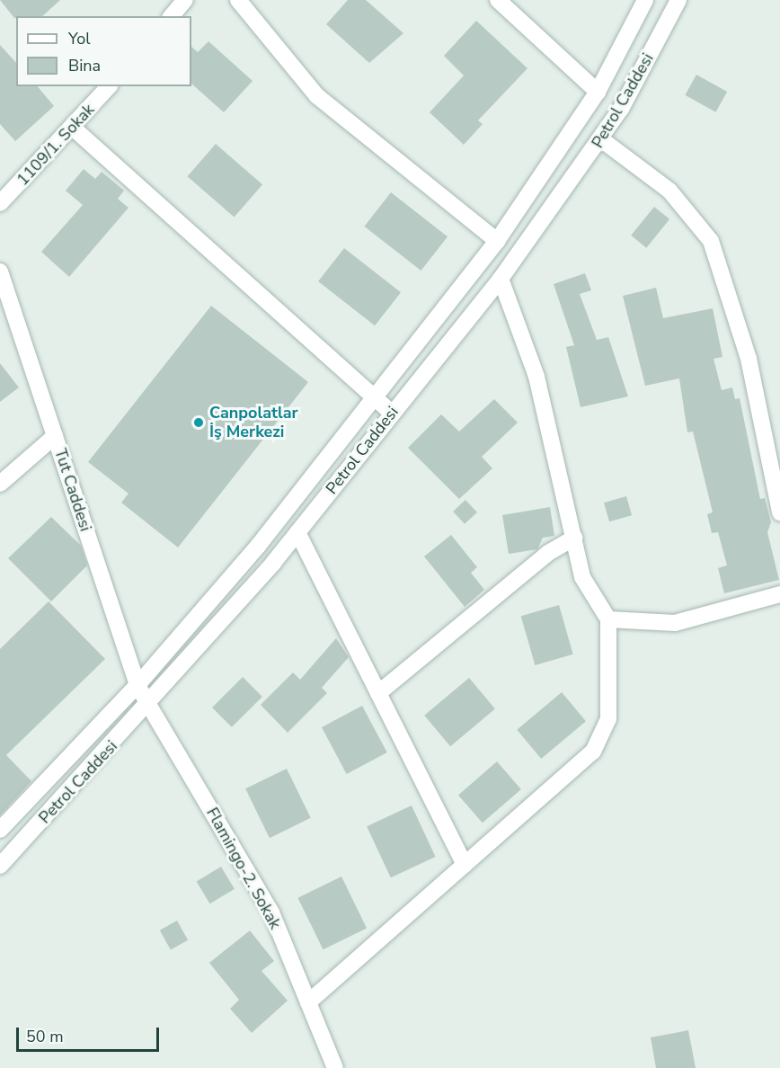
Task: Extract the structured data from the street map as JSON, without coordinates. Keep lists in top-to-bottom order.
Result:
{
  "streets": {
    "street": [
      "Petrol Caddesi",
      "1109/1. Sokak",
      "Tut Caddesi",
      "Flamingo-2. Sokak"
    ]
  },
  "crossings": [
    ["Petrol Caddesi", "Tut Caddesi"],
    ["Petrol Caddesi", "Flamingo-2. Sokak"],
    ["Tut Caddesi", "Flamingo-2. Sokak"]
  ],
  "places": ["Canpolatlar İş Merkezi"],
  "legend": ["Yol", "Bina"],
  "scale_bar": "50 m"
}
